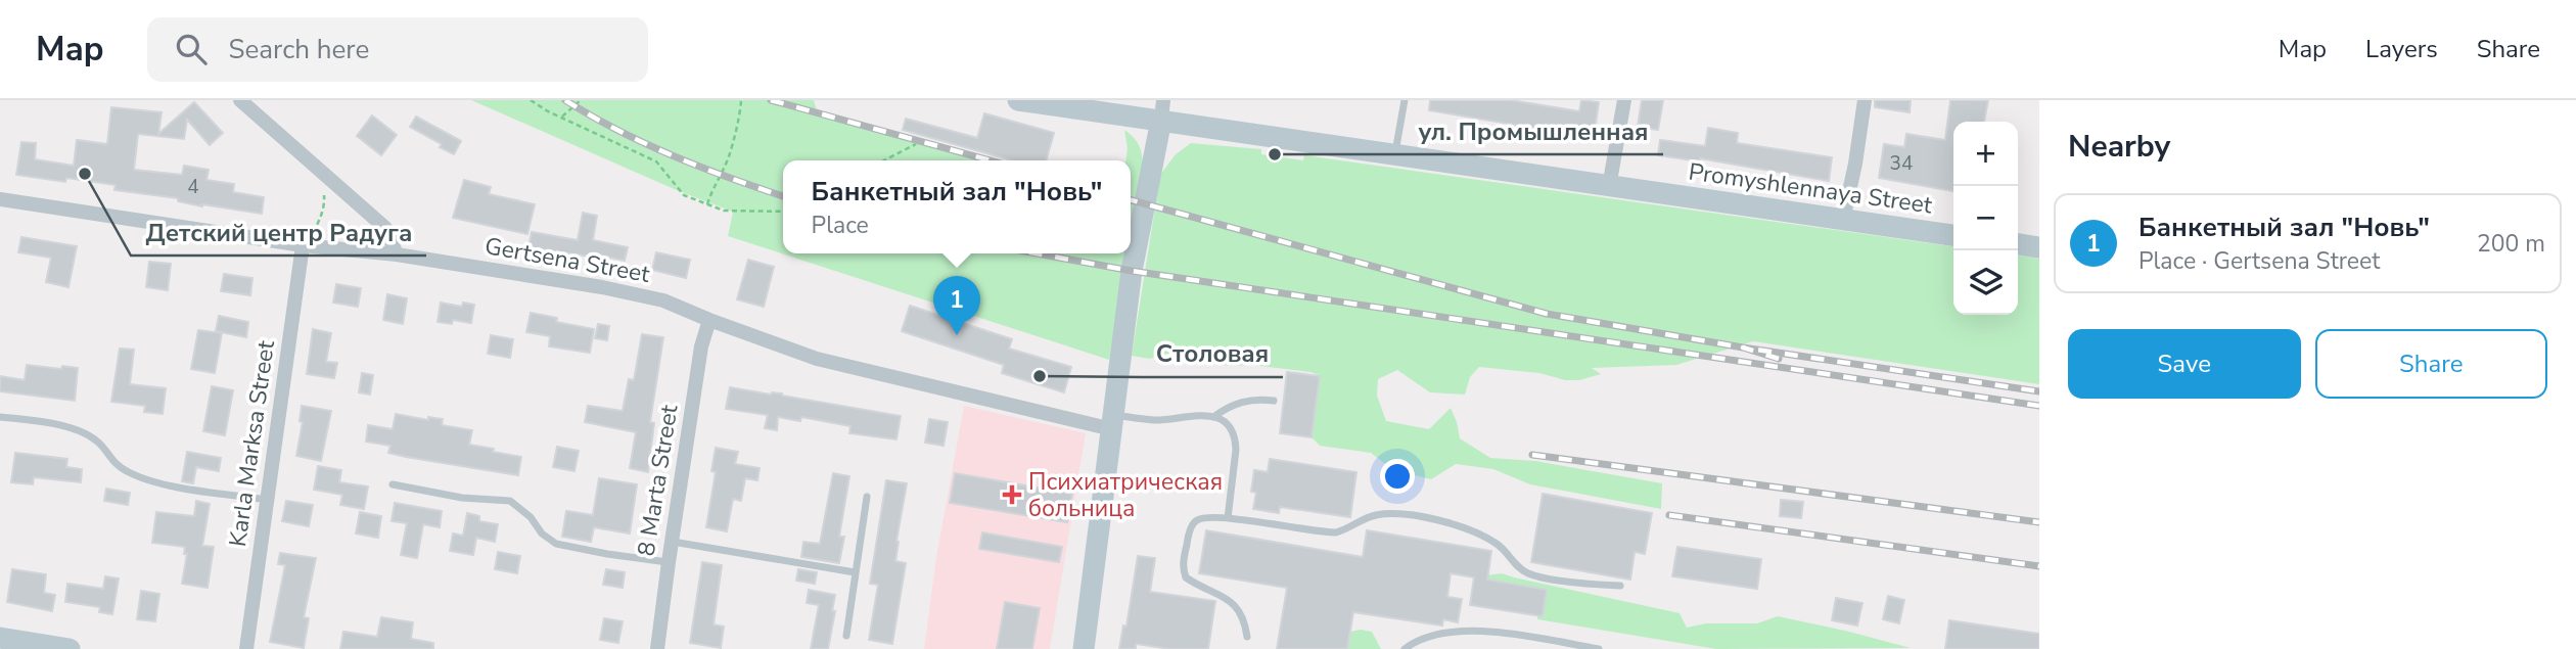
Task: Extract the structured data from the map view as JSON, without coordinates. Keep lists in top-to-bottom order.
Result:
{
  "streets": {
    "main road": ["Promyshlennaya Street"],
    "street": ["Gertsena Street", "Karla Marksa Street", "8 Marta Street"]
  },
  "crossings": [
    ["Gertsena Street", "Karla Marksa Street"],
    ["Gertsena Street", "8 Marta Street"]
  ],
  "places": {
    "other": ["ул. Промышленная", "Детский центр Радуга", "Столовая"],
    "health": ["Психиатрическая больница"]
  },
  "house_numbers": ["34", "4"],
  "page": {
    "header": "Map",
    "search": "Search here",
    "nav": ["Map", "Layers", "Share"],
    "heading": "Nearby",
    "map_buttons": ["+", "−"],
    "popup": ["Банкетный зал \"Новь\"", "Place"],
    "list": [
      {
        "mark": "1",
        "name": "Банкетный зал \"Новь\"",
        "note": "Place · Gertsena Street",
        "value": "200 m"
      }
    ],
    "pins": "1",
    "buttons": ["Save", "Share"]
  }
}
